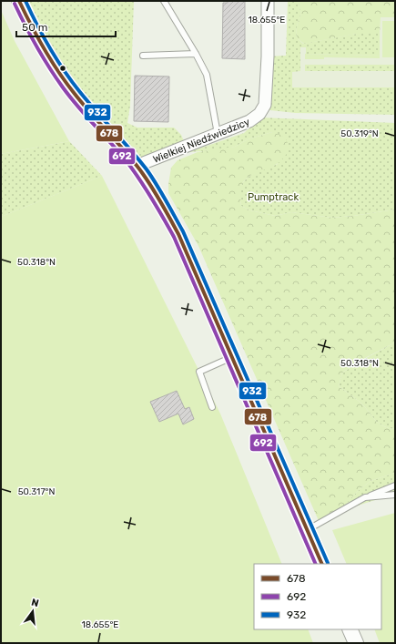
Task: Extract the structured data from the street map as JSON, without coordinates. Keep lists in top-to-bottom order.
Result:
{
  "streets": {
    "street": ["Wielkiej Niedźwiedzicy"]
  },
  "parks": ["Pumptrack"],
  "lines": ["transit line 678", "transit line 932", "transit line 692"],
  "legend": ["678", "692", "932"],
  "scale_bar": "50 m",
  "north": "top",
  "coordinates": [
    "18.655°E",
    "50.319°N",
    "50.318°N",
    "50.317°N"
  ]
}
